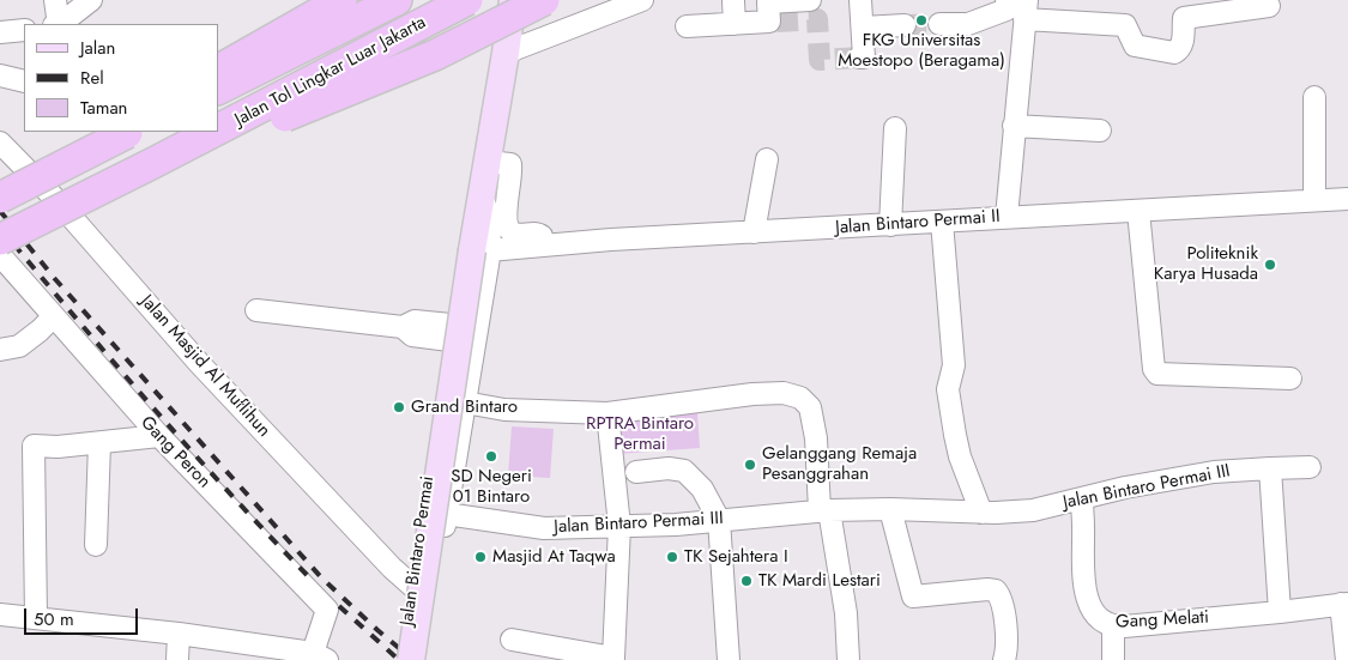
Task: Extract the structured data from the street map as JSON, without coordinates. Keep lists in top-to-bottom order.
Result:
{
  "streets": {
    "highway": ["Jalan Tol Lingkar Luar Jakarta"],
    "main road": ["Jalan Bintaro Permai"],
    "street": [
      "Jalan Bintaro Permai II",
      "Jalan Masjid Al Muflihun",
      "Gang Peron",
      "Jalan Bintaro Permai III",
      "Gang Melati"
    ]
  },
  "crossings": [
    ["Jalan Bintaro Permai II", "Jalan Bintaro Permai"],
    ["Jalan Masjid Al Muflihun", "Jalan Bintaro Permai"],
    ["Jalan Bintaro Permai III", "Jalan Bintaro Permai"],
    ["Jalan Bintaro Permai III", "Gang Melati"]
  ],
  "parks": ["RPTRA Bintaro Permai"],
  "places": [
    "FKG Universitas Moestopo (Beragama)",
    "Politeknik Karya Husada",
    "Grand Bintaro",
    "SD Negeri 01 Bintaro",
    "Gelanggang Remaja Pesanggrahan",
    "Masjid At Taqwa",
    "TK Sejahtera I",
    "TK Mardi Lestari"
  ],
  "legend": ["Jalan", "Rel", "Taman"],
  "scale_bar": "50 m"
}
